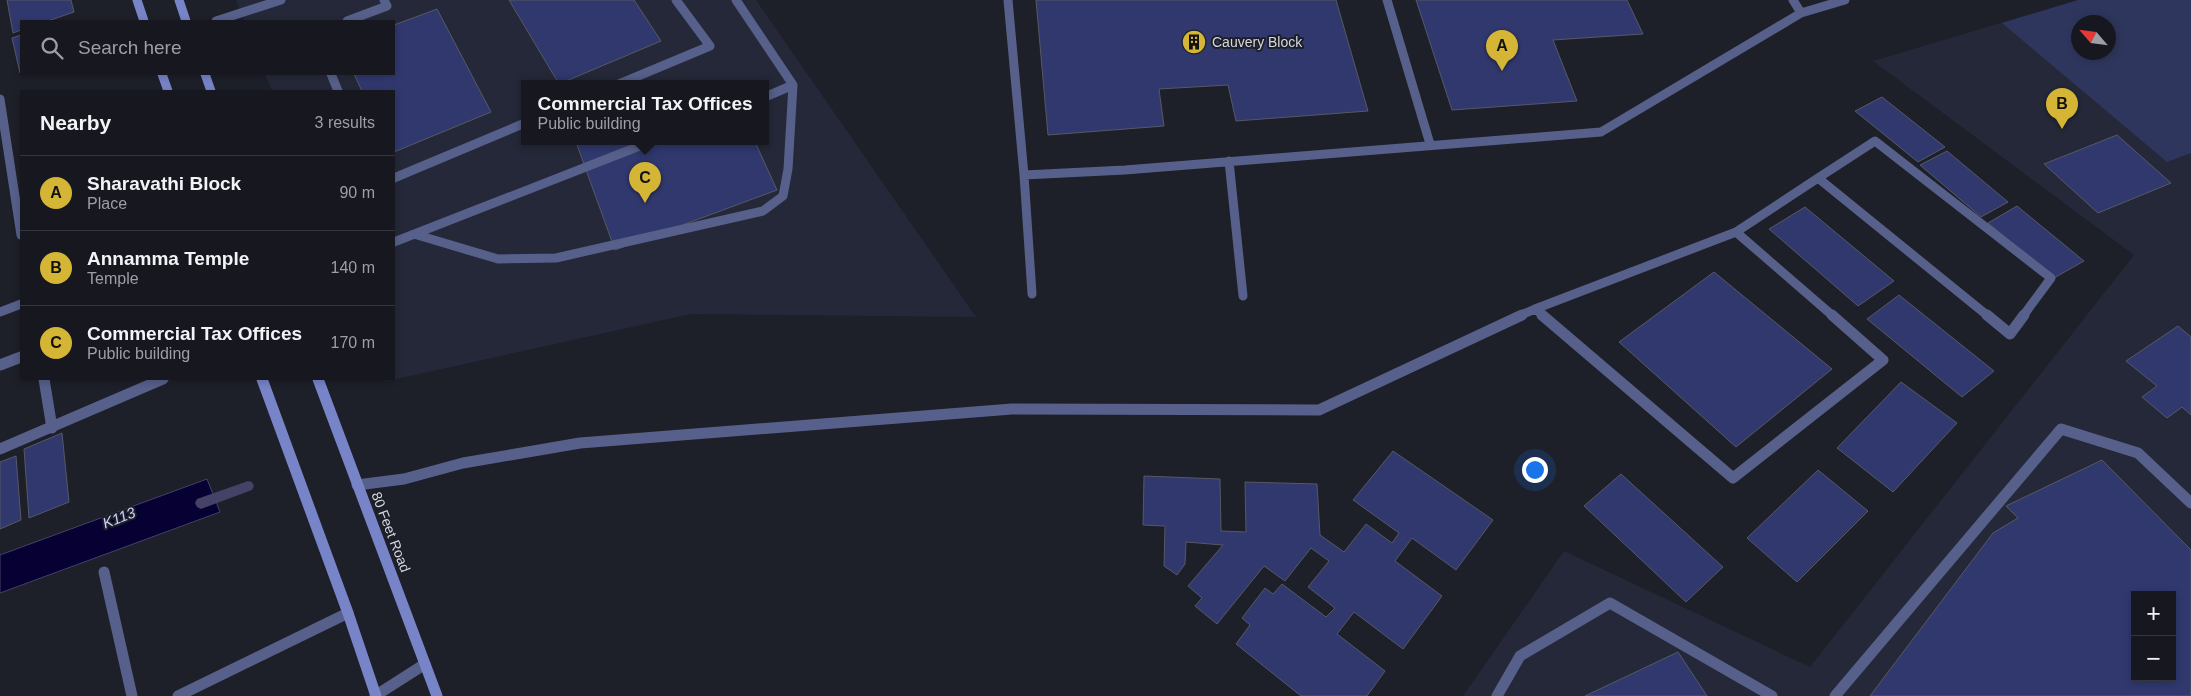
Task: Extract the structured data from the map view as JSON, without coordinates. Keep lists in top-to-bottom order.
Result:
{
  "streets": {
    "main road": ["80 Feet Road"]
  },
  "water": ["K113"],
  "places": {
    "building": ["Cauvery Block"]
  },
  "north": "top left",
  "page": {
    "search": "Search here",
    "pins": ["A", "B", "C"],
    "popup": ["Commercial Tax Offices", "Public building"],
    "heading": ["Nearby", "3 results"],
    "list": [
      {
        "mark": "A",
        "name": "Sharavathi Block",
        "note": "Place",
        "value": "90 m"
      },
      {
        "mark": "B",
        "name": "Annamma Temple",
        "note": "Temple",
        "value": "140 m"
      },
      {
        "mark": "C",
        "name": "Commercial Tax Offices",
        "note": "Public building",
        "value": "170 m"
      }
    ],
    "map_buttons": ["+", "−"]
  }
}
